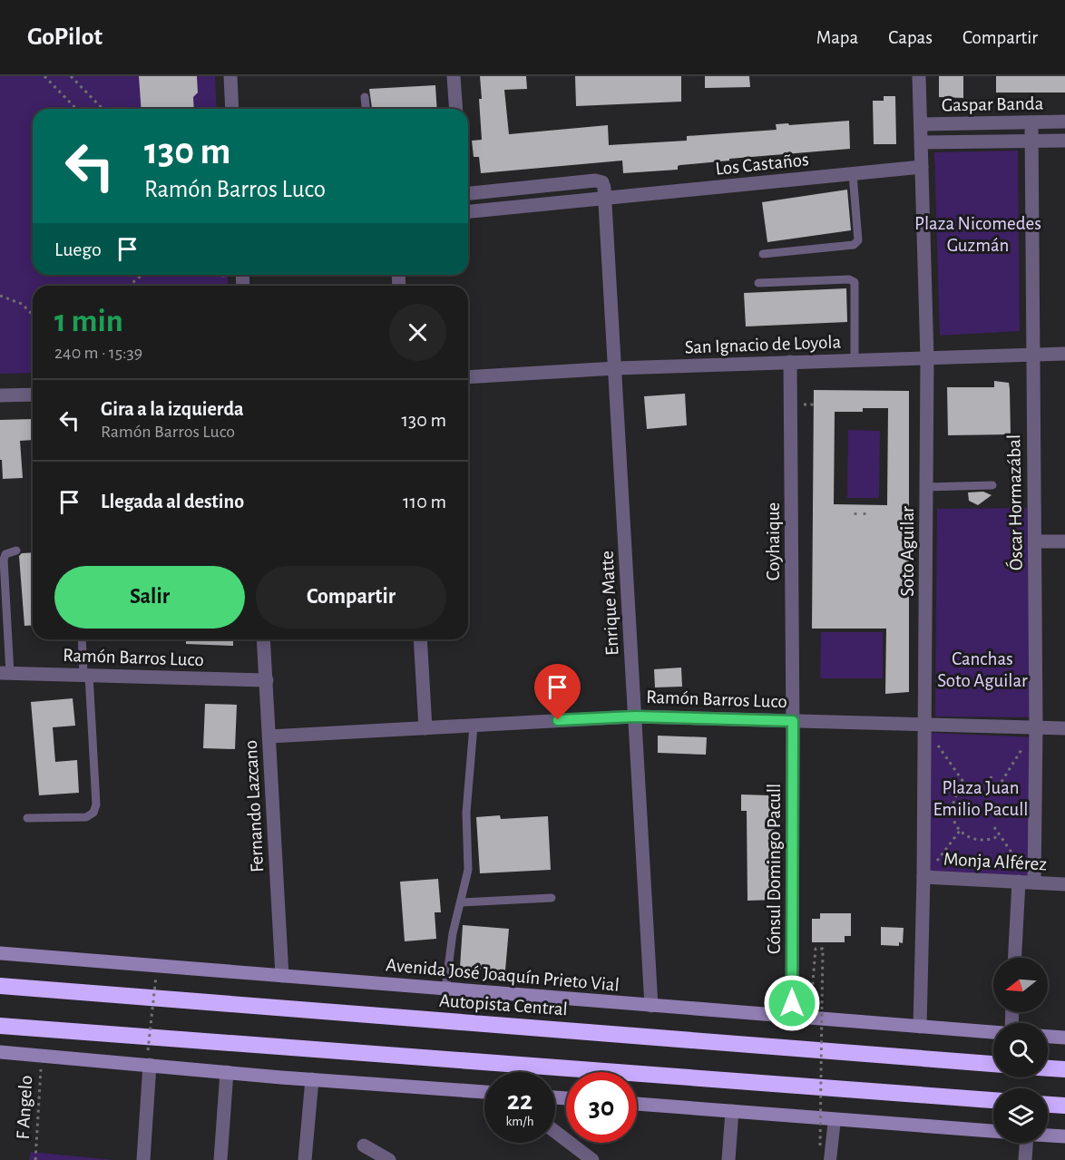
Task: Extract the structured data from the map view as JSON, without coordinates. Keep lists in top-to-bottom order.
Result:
{
  "streets": {
    "highway": ["Autopista Central"],
    "main road": ["Avenida José Joaquín Prieto Vial"],
    "street": [
      "Gaspar Banda",
      "Los Castaños",
      "San Ignacio de Loyola",
      "Óscar Hormazábal",
      "Coyhaique",
      "Soto Aguilar",
      "Enrique Matte",
      "Ramón Barros Luco",
      "Fernando Lazcano",
      "Monja Alférez",
      "Cónsul Domingo Pacull"
    ],
    "path": ["F Angelo"]
  },
  "crossings": [
    ["Gaspar Banda", "Óscar Hormazábal"],
    ["Gaspar Banda", "Soto Aguilar"],
    ["Los Castaños", "Soto Aguilar"],
    ["Los Castaños", "Enrique Matte"],
    ["San Ignacio de Loyola", "Óscar Hormazábal"],
    ["San Ignacio de Loyola", "Coyhaique"],
    ["San Ignacio de Loyola", "Soto Aguilar"],
    ["San Ignacio de Loyola", "Enrique Matte"],
    ["Óscar Hormazábal", "Ramón Barros Luco"],
    ["Óscar Hormazábal", "Monja Alférez"],
    ["Coyhaique", "Ramón Barros Luco"],
    ["Coyhaique", "Cónsul Domingo Pacull"],
    ["Soto Aguilar", "Ramón Barros Luco"],
    ["Soto Aguilar", "Monja Alférez"],
    ["Soto Aguilar", "Avenida José Joaquín Prieto Vial"],
    ["Enrique Matte", "Ramón Barros Luco"],
    ["Enrique Matte", "Avenida José Joaquín Prieto Vial"],
    ["Ramón Barros Luco", "Fernando Lazcano"],
    ["Ramón Barros Luco", "Cónsul Domingo Pacull"],
    ["Fernando Lazcano", "Avenida José Joaquín Prieto Vial"],
    ["Cónsul Domingo Pacull", "Avenida José Joaquín Prieto Vial"]
  ],
  "parks": ["Plaza Nicomedes Guzmán", "Canchas Soto Aguilar", "Plaza Juan Emilio Pacull"],
  "north": "left",
  "page": {
    "header": "GoPilot",
    "nav": ["Mapa", "Capas", "Compartir"],
    "turn": ["130 m", "Ramón Barros Luco"],
    "then": "Luego",
    "heading": ["1 min", "240 m · 15:39"],
    "list": [
      {
        "name": "Gira a la izquierda",
        "note": "Ramón Barros Luco",
        "value": "130 m"
      },
      {
        "name": "Llegada al destino",
        "value": "110 m"
      }
    ],
    "buttons": ["Salir", "Compartir"],
    "speed": "22 km/h",
    "limit": "30"
  }
}
